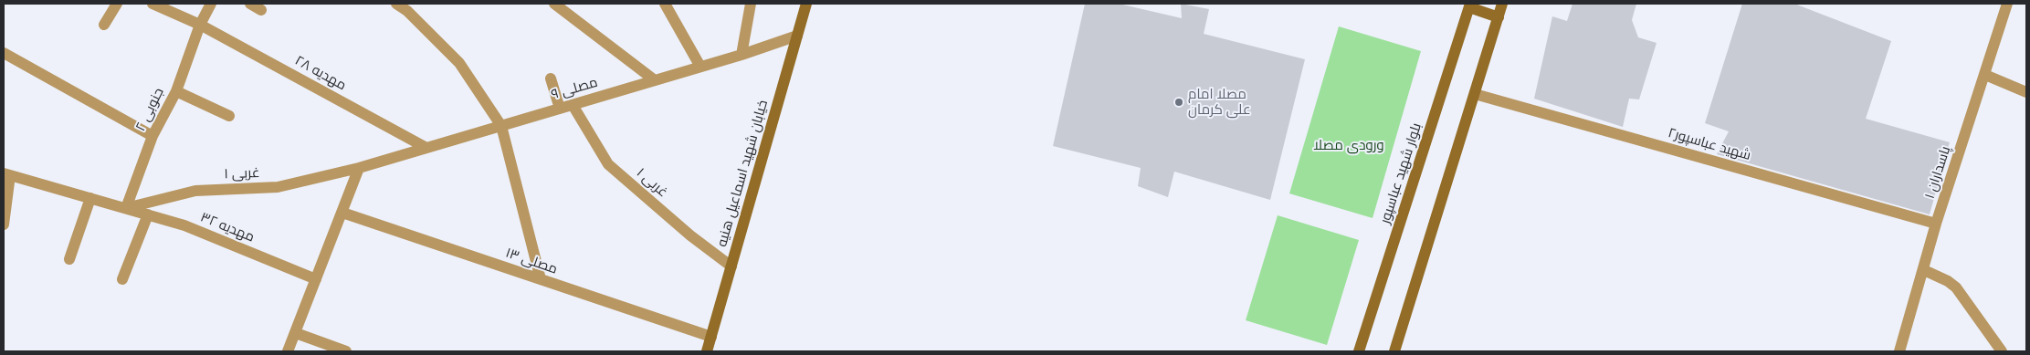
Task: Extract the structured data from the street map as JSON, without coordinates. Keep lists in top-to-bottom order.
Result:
{
  "streets": {
    "main road": ["خیابان شهید اسماعیل هنیه", "بلوار شهید عباسپور"],
    "street": [
      "مهدیه ۲۸",
      "مصلی ۹",
      "۲ جنوبی",
      "شهید عباسپور۲",
      "پاسداران ۱",
      "۱ غربی",
      "مهدیه ۳۲",
      "مصلی ۱۳"
    ]
  },
  "crossings": [
    ["مهدیه ۲۸", "مصلی ۹"],
    ["مهدیه ۲۸", "۲ جنوبی"],
    ["مصلی ۹", "۱ غربی"],
    ["مصلی ۹", "خیابان شهید اسماعیل هنیه"],
    ["۲ جنوبی", "۱ غربی"],
    ["۲ جنوبی", "مهدیه ۳۲"],
    ["شهید عباسپور۲", "پاسداران ۱"],
    ["۱ غربی", "خیابان شهید اسماعیل هنیه"],
    ["۱ غربی", "مهدیه ۳۲"],
    ["خیابان شهید اسماعیل هنیه", "مصلی ۱۳"]
  ],
  "parks": ["ورودی مصلا"],
  "places": ["مصلا امام علی کرمان"]
}
